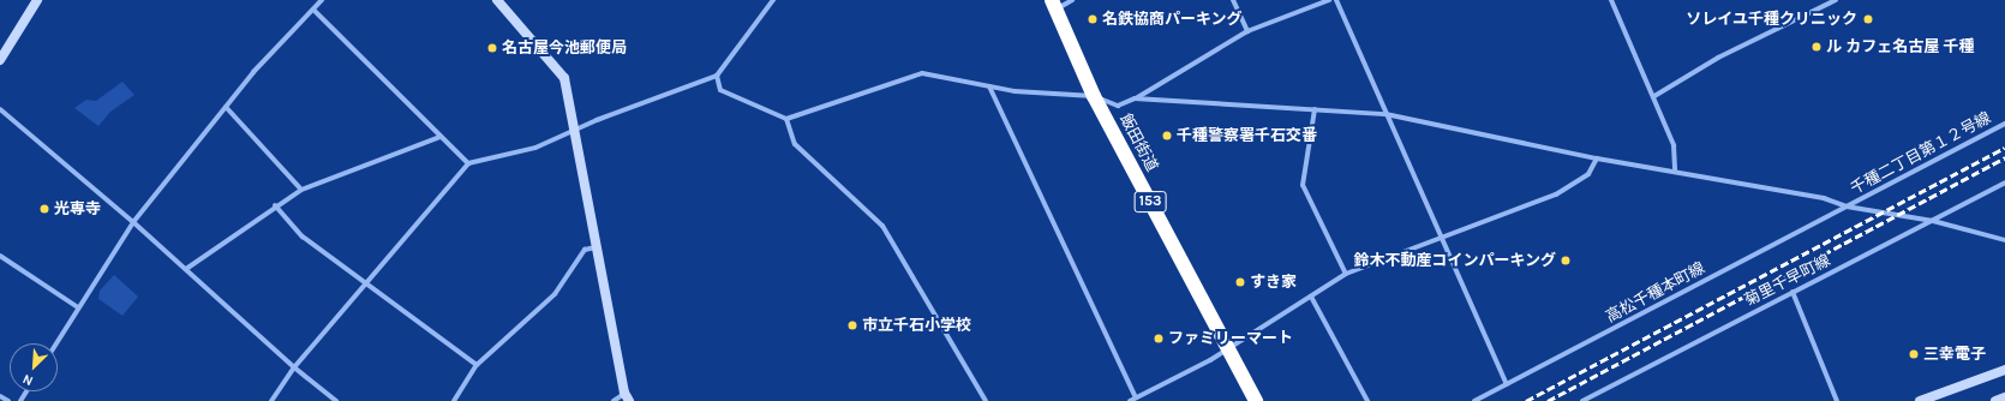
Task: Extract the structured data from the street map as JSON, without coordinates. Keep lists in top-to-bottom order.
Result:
{
  "streets": {
    "highway": ["飯田街道", "153"],
    "street": ["千種二丁目第１２号線", "菊里千早町線", "高松千種本町線"]
  },
  "crossings": [
    ["千種二丁目第１２号線", "高松千種本町線"]
  ],
  "places": [
    "名鉄協商パーキング",
    "ソレイユ千種クリニック",
    "ル カフェ名古屋 千種",
    "名古屋今池郵便局",
    "千種警察署千石交番",
    "光専寺",
    "鈴木不動産コインパーキング",
    "すき家",
    "市立千石小学校",
    "ファミリーマート",
    "三幸電子"
  ],
  "north": "bottom left"
}
